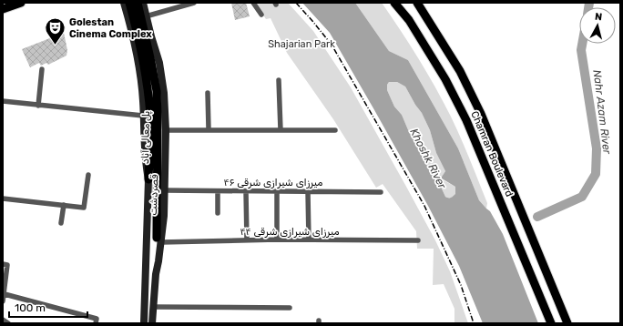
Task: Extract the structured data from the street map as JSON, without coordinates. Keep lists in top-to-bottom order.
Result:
{
  "streets": {
    "main road": ["پل معالی آباد", "Chamran Boulevard", "قصردشت"],
    "street": ["۴۶ میرزای شیرازی شرقی", "۴۴ میرزای شیرازی شرقی"]
  },
  "crossings": [
    ["پل معالی آباد", "قصردشت"],
    ["پل معالی آباد", "۴۴ میرزای شیرازی شرقی"],
    ["۴۶ میرزای شیرازی شرقی", "قصردشت"],
    ["قصردشت", "۴۴ میرزای شیرازی شرقی"]
  ],
  "water": ["Nahr Azam River", "Khoshk River"],
  "parks": ["Shajarian Park"],
  "places": {
    "theatre": ["Golestan Cinema Complex"]
  },
  "scale_bar": "100 m",
  "north": "top"
}
